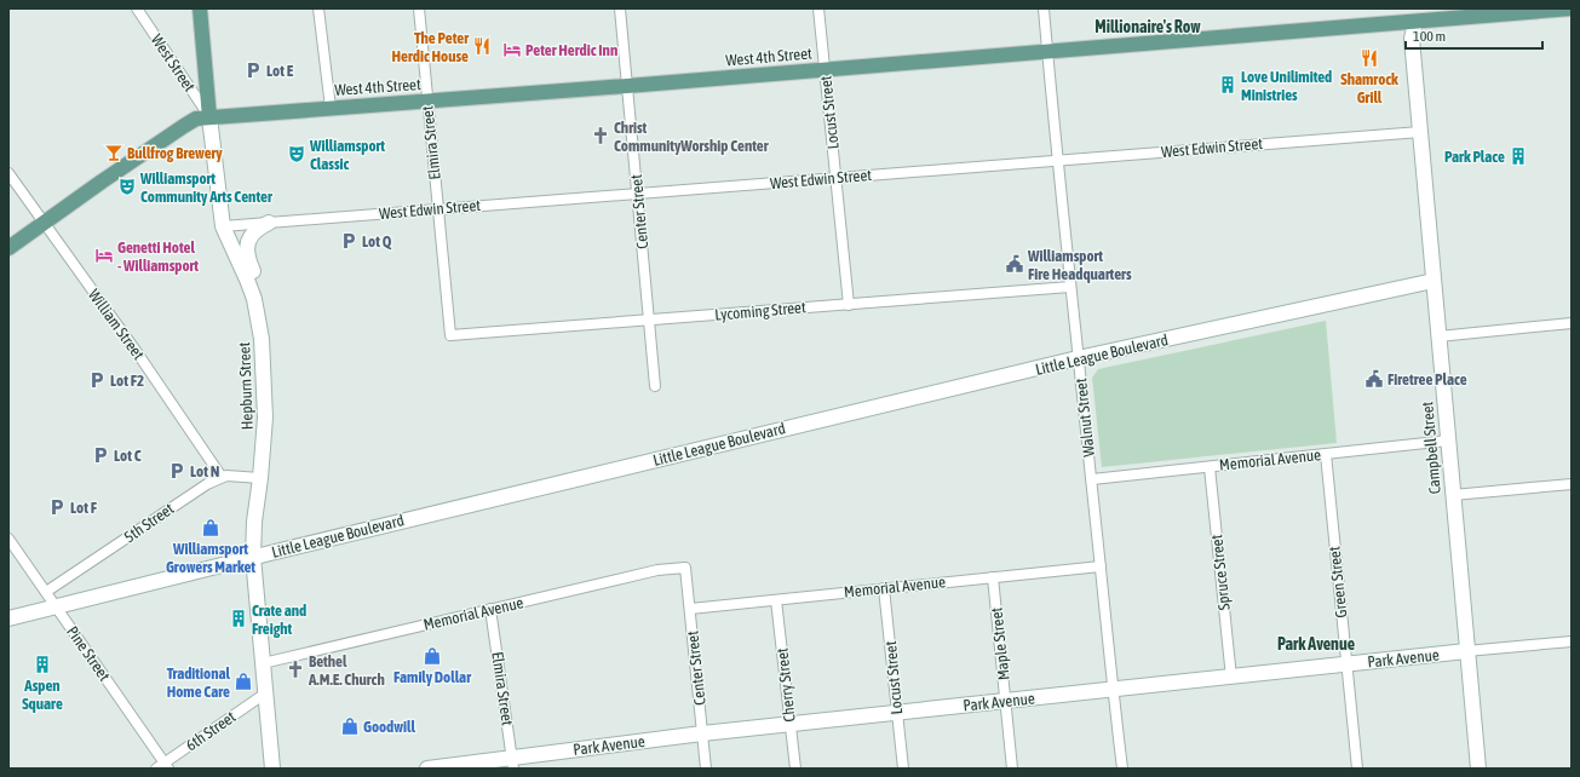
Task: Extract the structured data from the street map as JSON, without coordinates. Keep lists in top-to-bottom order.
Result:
{
  "streets": {
    "main road": ["West 4th Street", "Hepburn Street"],
    "street": [
      "West Street",
      "Locust Street",
      "Elmira Street",
      "West Edwin Street",
      "Center Street",
      "Lycoming Street",
      "William Street",
      "Little League Boulevard",
      "Walnut Street",
      "Campbell Street",
      "Memorial Avenue",
      "5th Street",
      "Spruce Street",
      "Green Street",
      "Maple Street",
      "Pine Street",
      "Park Avenue",
      "Cherry Street",
      "6th Street"
    ]
  },
  "crossings": [
    ["West 4th Street", "West Street"],
    ["West 4th Street", "Locust Street"],
    ["West 4th Street", "Elmira Street"],
    ["West 4th Street", "Center Street"],
    ["West 4th Street", "William Street"],
    ["West 4th Street", "Hepburn Street"],
    ["West 4th Street", "Walnut Street"],
    ["West 4th Street", "Campbell Street"],
    ["West Street", "Hepburn Street"],
    ["Locust Street", "West Edwin Street"],
    ["Locust Street", "Lycoming Street"],
    ["Locust Street", "Memorial Avenue"],
    ["Locust Street", "Park Avenue"],
    ["Elmira Street", "West Edwin Street"],
    ["Elmira Street", "Lycoming Street"],
    ["Elmira Street", "Memorial Avenue"],
    ["Elmira Street", "Park Avenue"],
    ["West Edwin Street", "Center Street"],
    ["West Edwin Street", "Hepburn Street"],
    ["West Edwin Street", "Walnut Street"],
    ["West Edwin Street", "Campbell Street"],
    ["Center Street", "Lycoming Street"],
    ["Center Street", "Memorial Avenue"],
    ["Center Street", "Park Avenue"],
    ["Lycoming Street", "Walnut Street"],
    ["William Street", "5th Street"],
    ["Little League Boulevard", "Hepburn Street"],
    ["Little League Boulevard", "Walnut Street"],
    ["Little League Boulevard", "Campbell Street"],
    ["Little League Boulevard", "Pine Street"],
    ["Hepburn Street", "Memorial Avenue"],
    ["Hepburn Street", "5th Street"],
    ["Hepburn Street", "6th Street"],
    ["Walnut Street", "Memorial Avenue"],
    ["Walnut Street", "Park Avenue"],
    ["Campbell Street", "Memorial Avenue"],
    ["Campbell Street", "Park Avenue"],
    ["Memorial Avenue", "Spruce Street"],
    ["Memorial Avenue", "Green Street"],
    ["Memorial Avenue", "Maple Street"],
    ["Memorial Avenue", "Cherry Street"],
    ["5th Street", "Pine Street"],
    ["Spruce Street", "Park Avenue"],
    ["Green Street", "Park Avenue"],
    ["Maple Street", "Park Avenue"],
    ["Pine Street", "6th Street"],
    ["Park Avenue", "Cherry Street"]
  ],
  "districts": ["Millionaire's Row", "Park Avenue"],
  "places": {
    "restaurant": ["The Peter Herdic House", "Shamrock Grill"],
    "hotel": ["Peter Herdic Inn", "Genetti Hotel - Williamsport"],
    "parking": [
      "Lot E",
      "Lot Q",
      "Lot F2",
      "Lot C",
      "Lot N",
      "Lot F"
    ],
    "building": [
      "Love Unilimited Ministries",
      "Park Place",
      "Crate and Freight",
      "Aspen Square"
    ],
    "church": ["Christ CommunityWorship Center", "Bethel A.M.E. Church"],
    "bar": ["Bullfrog Brewery"],
    "theatre": ["Williamsport Classic", "Williamsport Community Arts Center"],
    "public building": ["Williamsport Fire Headquarters", "Firetree Place"],
    "shop": [
      "Williamsport Growers Market",
      "Family Dollar",
      "Traditional Home Care",
      "Goodwill"
    ]
  },
  "scale_bar": "100 m"
}
